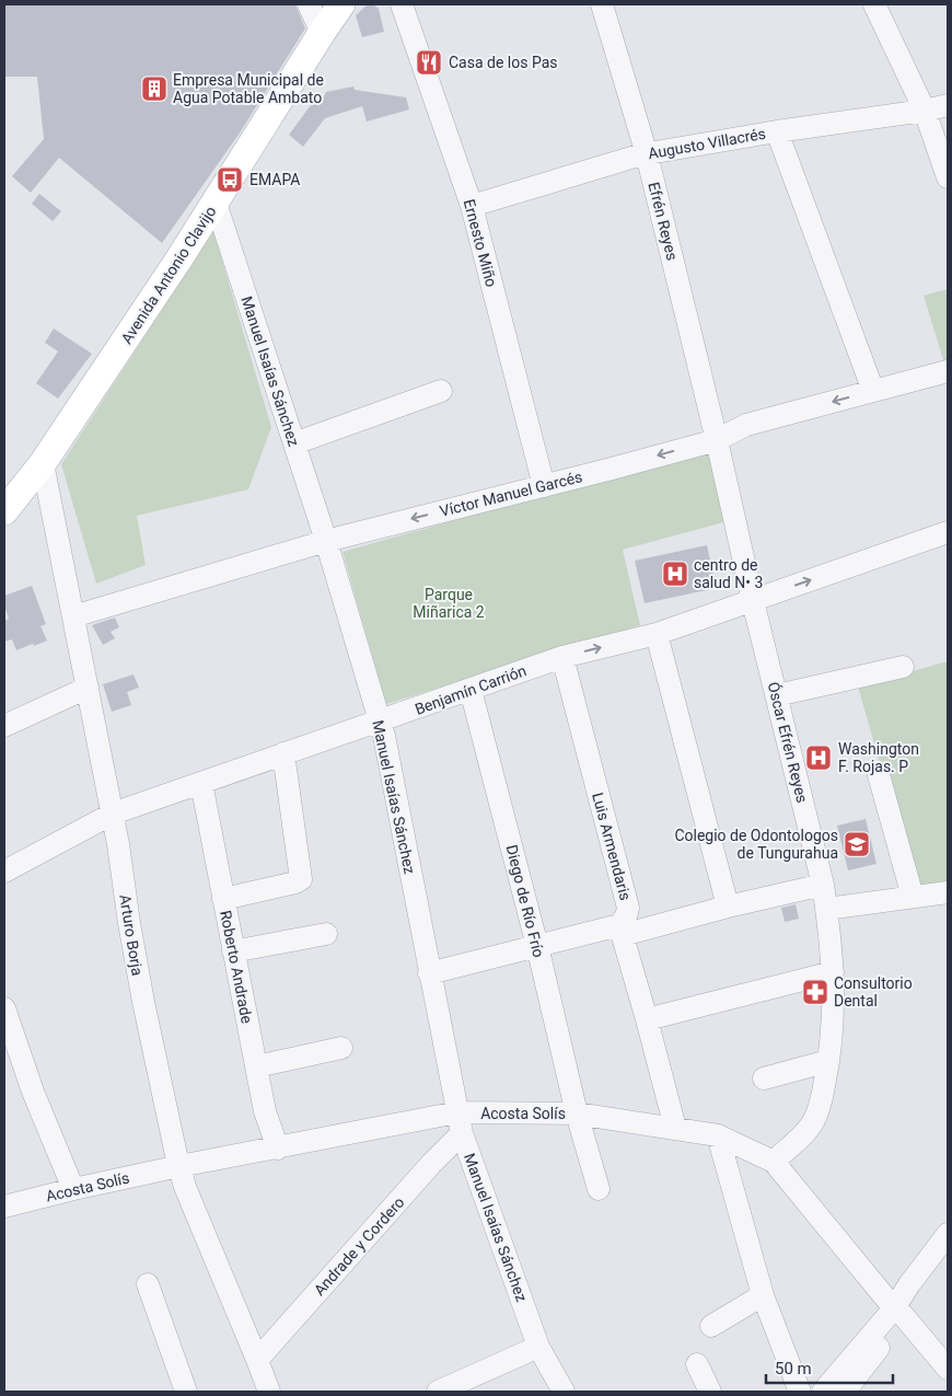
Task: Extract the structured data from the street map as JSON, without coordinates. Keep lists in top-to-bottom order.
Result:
{
  "streets": {
    "main road": ["Avenida Antonio Clavijo"],
    "street": [
      "Augusto Villacrés",
      "Efrén Reyes",
      "Ernesto Miño",
      "Manuel Isaías Sánchez",
      "Víctor Manuel Garcés",
      "Benjamín Carrión",
      "Óscar Efrén Reyes",
      "Luis Armendaris",
      "Diego de Río Frío",
      "Arturo Borja",
      "Roberto Andrade",
      "Acosta Solís",
      "Andrade y Cordero"
    ]
  },
  "crossings": [
    ["Augusto Villacrés", "Efrén Reyes"],
    ["Augusto Villacrés", "Ernesto Miño"],
    ["Efrén Reyes", "Víctor Manuel Garcés"],
    ["Efrén Reyes", "Óscar Efrén Reyes"],
    ["Ernesto Miño", "Víctor Manuel Garcés"],
    ["Avenida Antonio Clavijo", "Manuel Isaías Sánchez"],
    ["Avenida Antonio Clavijo", "Arturo Borja"],
    ["Manuel Isaías Sánchez", "Víctor Manuel Garcés"],
    ["Manuel Isaías Sánchez", "Benjamín Carrión"],
    ["Manuel Isaías Sánchez", "Acosta Solís"],
    ["Manuel Isaías Sánchez", "Andrade y Cordero"],
    ["Víctor Manuel Garcés", "Óscar Efrén Reyes"],
    ["Víctor Manuel Garcés", "Arturo Borja"],
    ["Benjamín Carrión", "Óscar Efrén Reyes"],
    ["Benjamín Carrión", "Luis Armendaris"],
    ["Benjamín Carrión", "Diego de Río Frío"],
    ["Benjamín Carrión", "Arturo Borja"],
    ["Benjamín Carrión", "Roberto Andrade"],
    ["Óscar Efrén Reyes", "Acosta Solís"],
    ["Diego de Río Frío", "Acosta Solís"],
    ["Arturo Borja", "Acosta Solís"],
    ["Arturo Borja", "Andrade y Cordero"],
    ["Roberto Andrade", "Acosta Solís"],
    ["Acosta Solís", "Andrade y Cordero"]
  ],
  "one_way": ["Víctor Manuel Garcés"],
  "parks": ["Parque Miñarica 2"],
  "places": {
    "restaurant": ["Casa de los Pas"],
    "building": ["Empresa Municipal de Agua Potable Ambato"],
    "bus stop": ["EMAPA"],
    "hospital": ["centro de salud N• 3", "Washington F. Rojas. P"],
    "school or university": ["Colegio de Odontologos de Tungurahua"],
    "pharmacy": ["Consultorio Dental"]
  },
  "scale_bar": "50 m"
}
